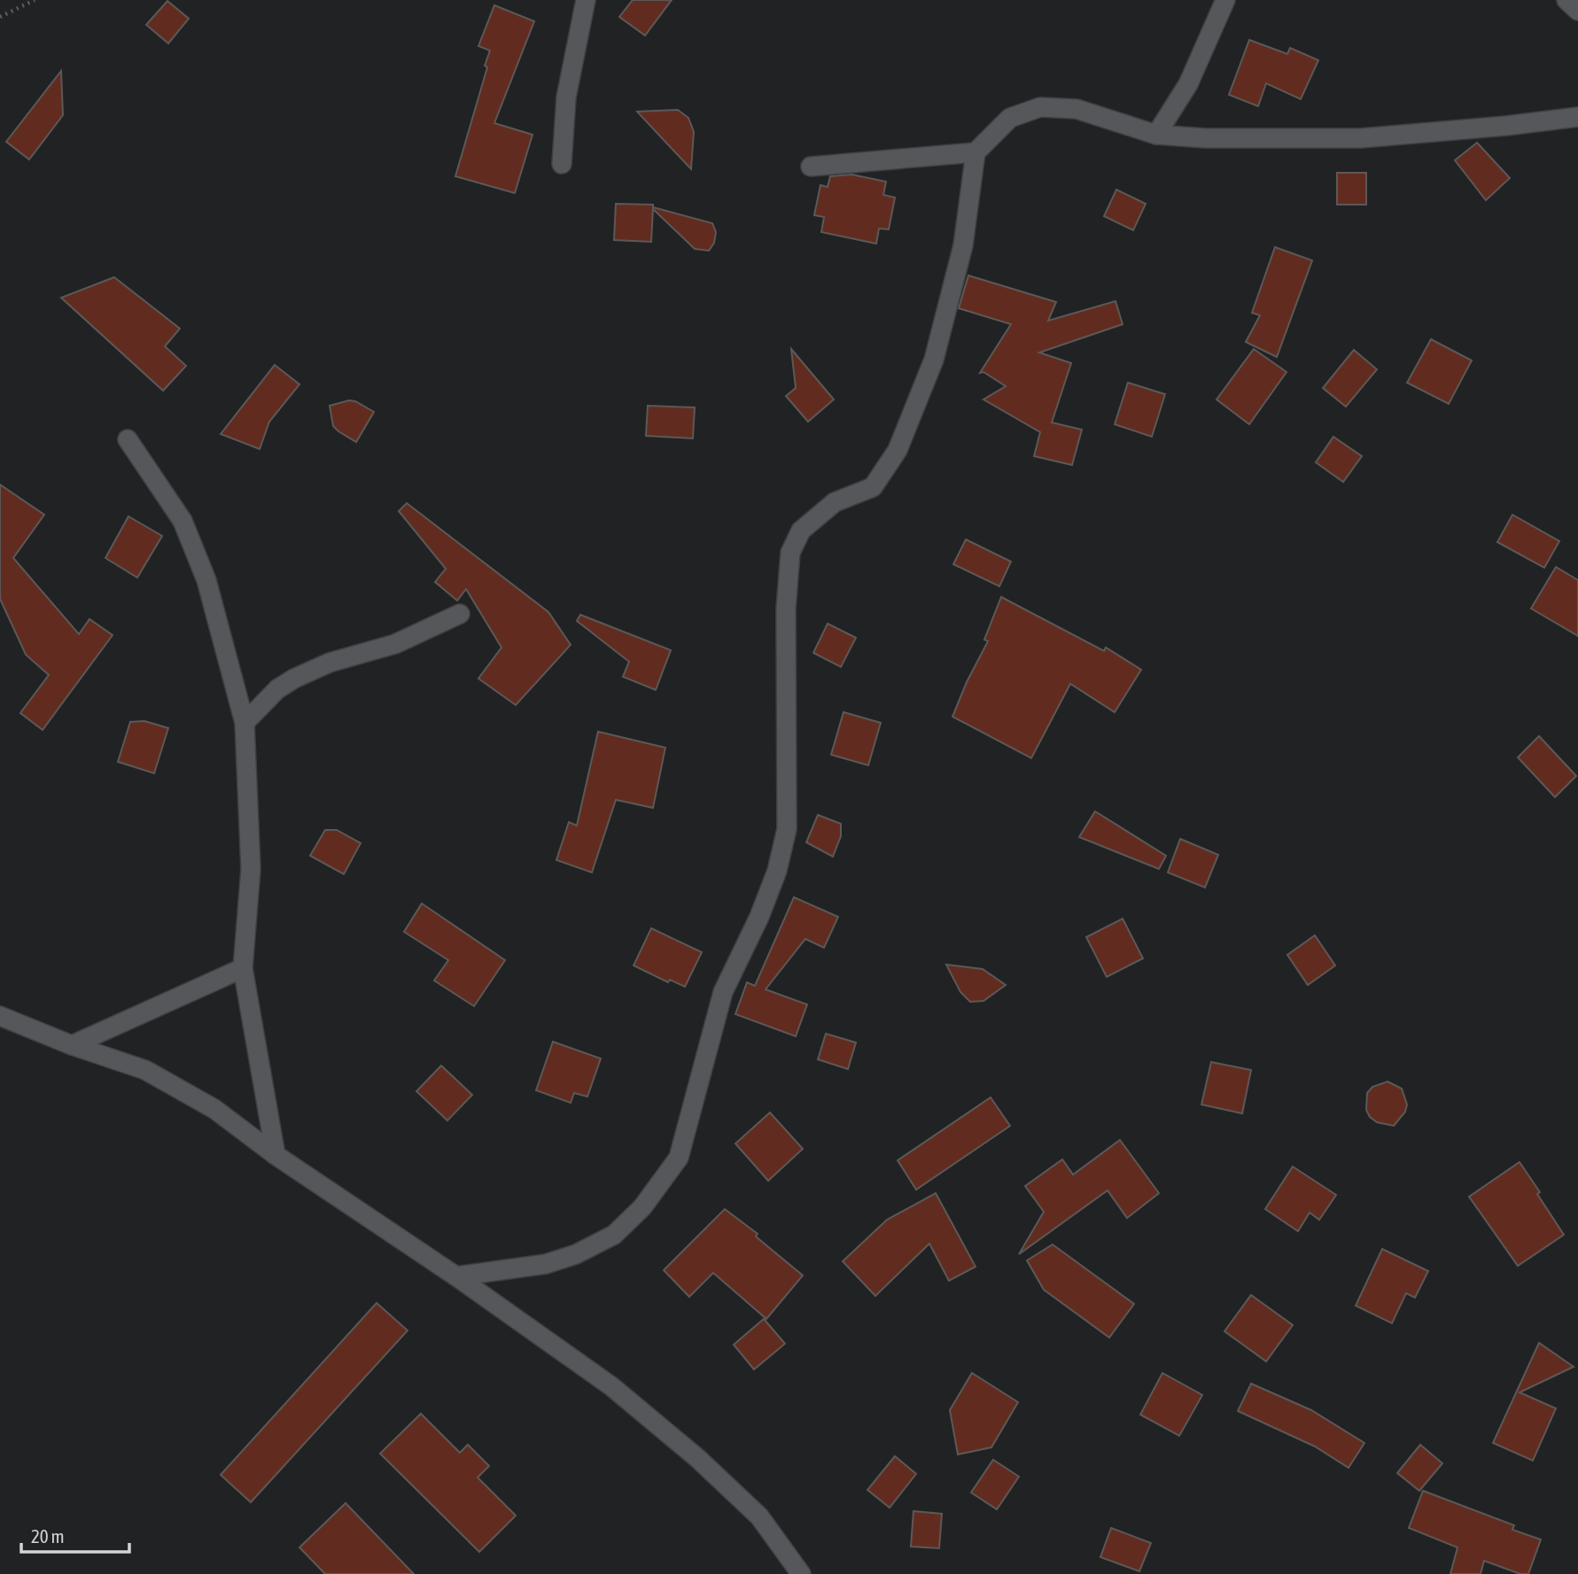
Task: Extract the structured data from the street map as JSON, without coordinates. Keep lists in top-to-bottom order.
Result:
{
  "scale_bar": "20 m"
}
